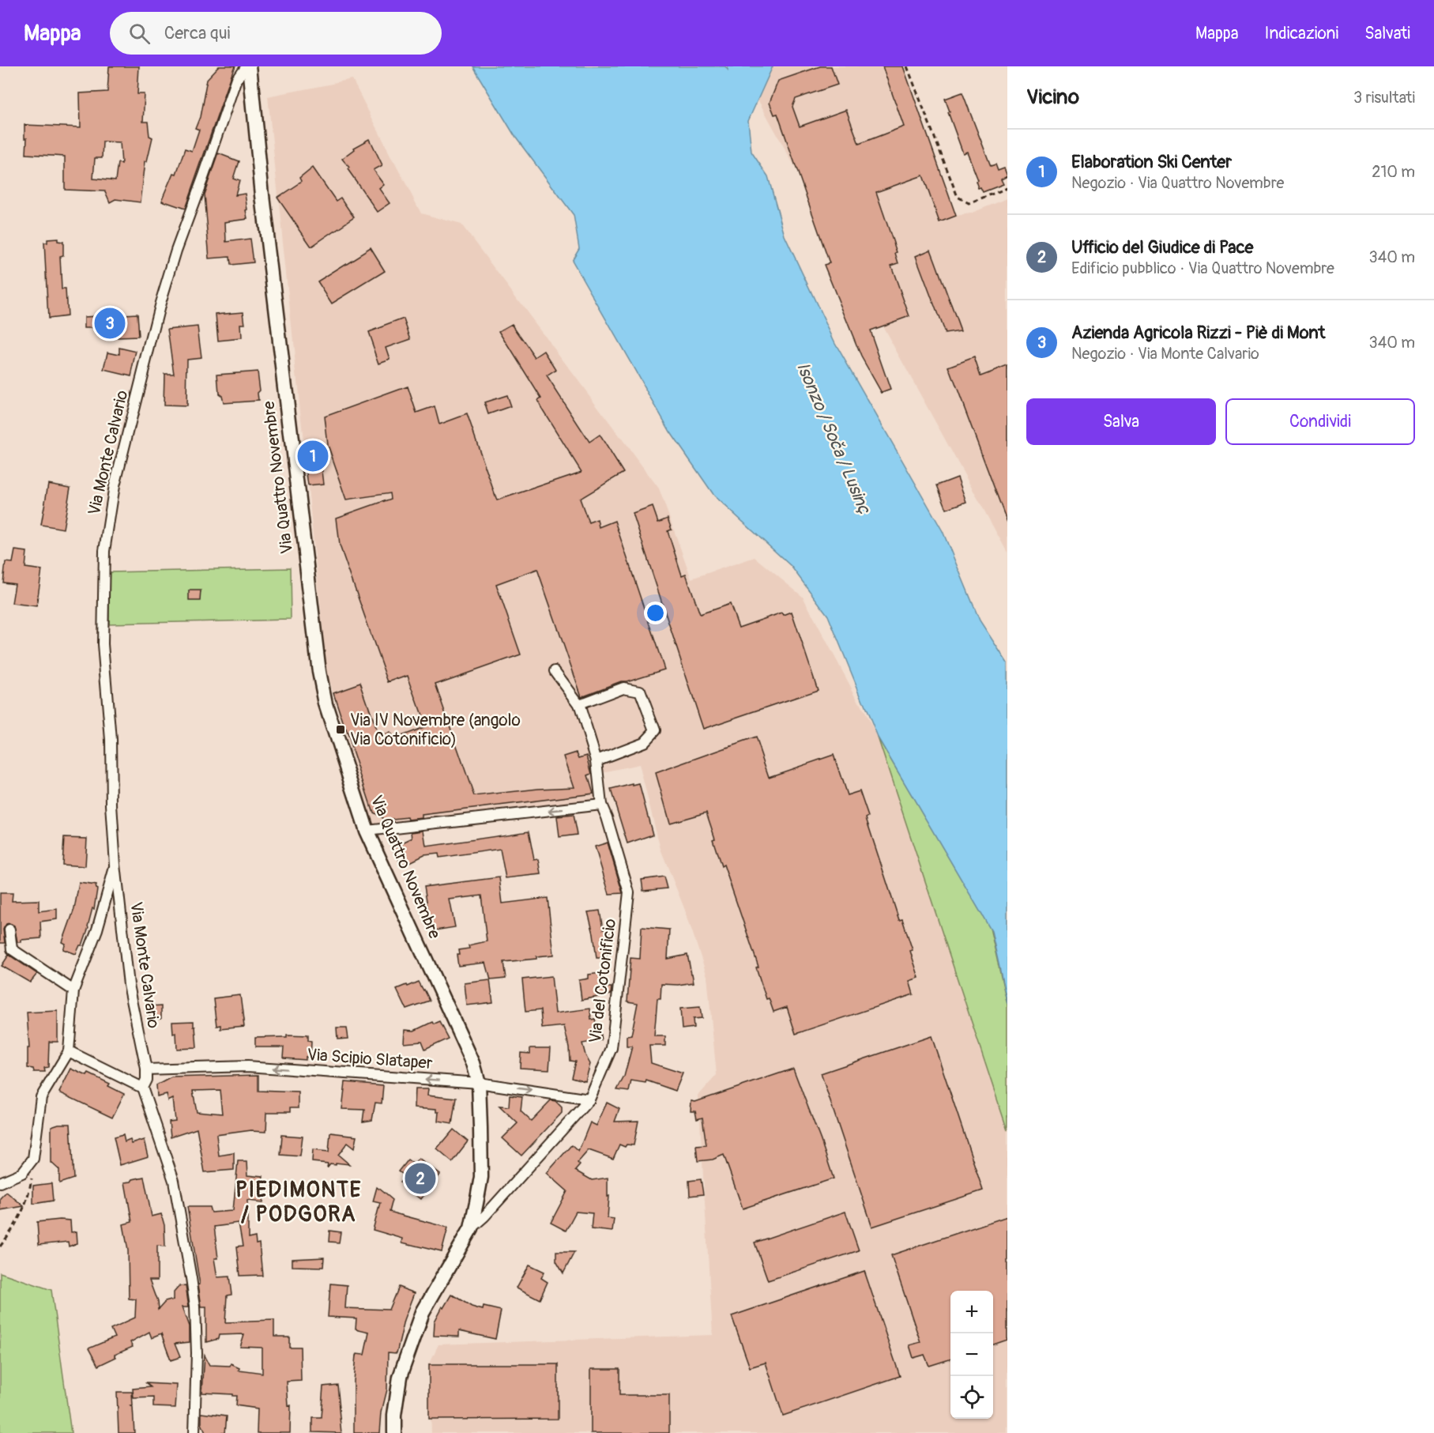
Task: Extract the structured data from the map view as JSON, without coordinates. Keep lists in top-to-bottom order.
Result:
{
  "streets": {
    "main road": ["Via Quattro Novembre"],
    "street": ["Via Monte Calvario", "Via del Cotonificio", "Via Scipio Slataper"]
  },
  "crossings": [
    ["Via Monte Calvario", "Via Scipio Slataper"],
    ["Via Quattro Novembre", "Via del Cotonificio"],
    ["Via Quattro Novembre", "Via Scipio Slataper"],
    ["Via del Cotonificio", "Via Scipio Slataper"]
  ],
  "districts": ["PIEDIMONTE / PODGORA"],
  "water": ["Isonzo / Soča / Lusinç"],
  "places": {
    "transit": ["Via IV Novembre (angolo Via Cotonificio)"]
  },
  "page": {
    "header": "Mappa",
    "search": "Cerca qui",
    "nav": ["Mappa", "Indicazioni", "Salvati"],
    "heading": ["Vicino", "3 risultati"],
    "list": [
      {
        "mark": "1",
        "name": "Elaboration Ski Center",
        "note": "Negozio · Via Quattro Novembre",
        "value": "210 m"
      },
      {
        "mark": "2",
        "name": "Ufficio del Giudice di Pace",
        "note": "Edificio pubblico · Via Quattro Novembre",
        "value": "340 m"
      },
      {
        "mark": "3",
        "name": "Azienda Agricola Rizzi - Piè di Mont",
        "note": "Negozio · Via Monte Calvario",
        "value": "340 m"
      }
    ],
    "pins": ["3", "1", "2"],
    "buttons": ["Salva", "Condividi"],
    "map_buttons": ["+", "−"]
  }
}
